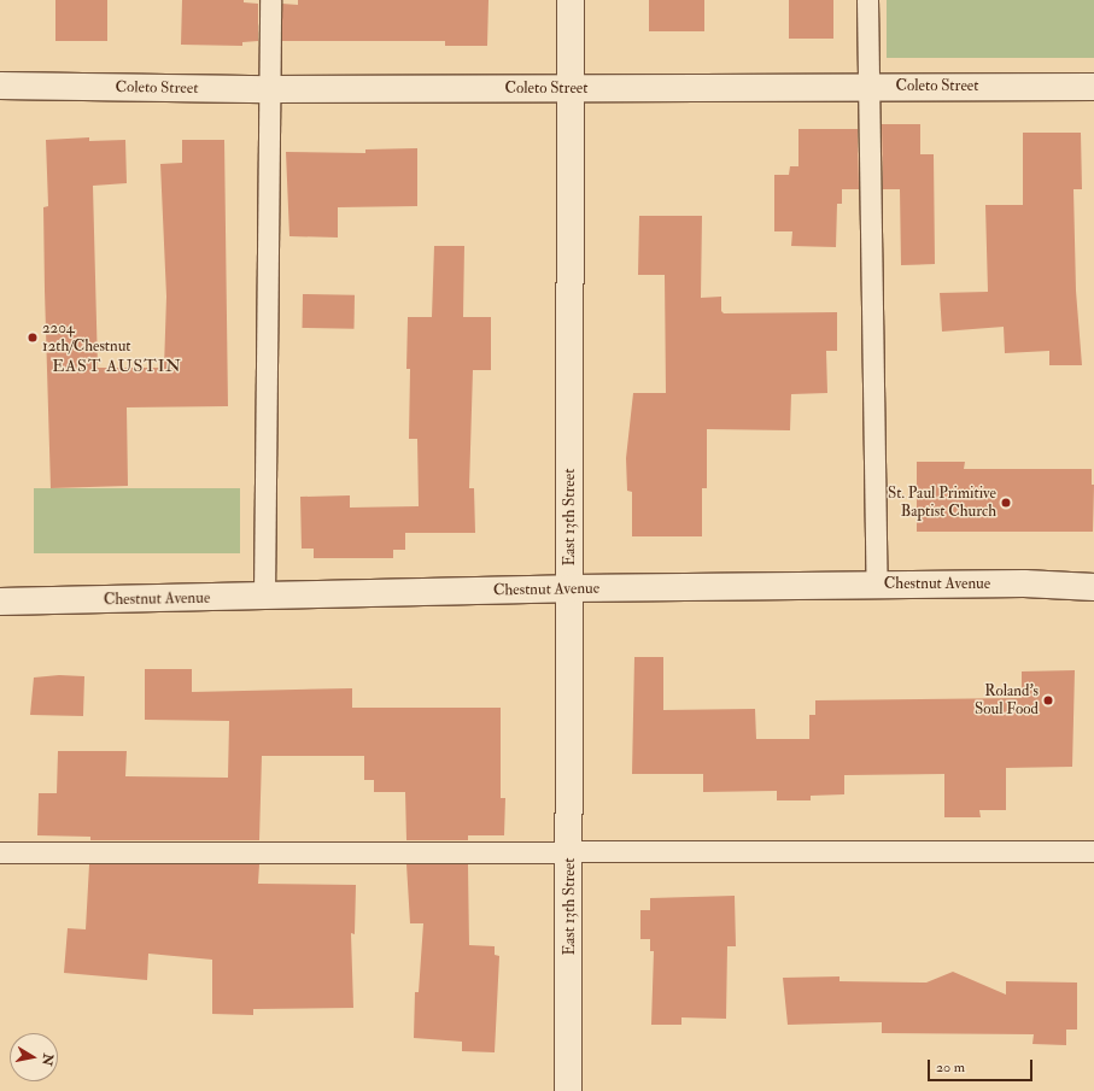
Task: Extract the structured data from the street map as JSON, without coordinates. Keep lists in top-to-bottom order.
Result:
{
  "streets": {
    "street": ["Coleto Street", "East 13th Street", "Chestnut Avenue"]
  },
  "crossings": [
    ["Coleto Street", "East 13th Street"],
    ["East 13th Street", "Chestnut Avenue"]
  ],
  "districts": ["EAST AUSTIN"],
  "places": ["2204 12th/Chestnut", "St. Paul Primitive Baptist Church", "Roland's Soul Food"],
  "scale_bar": "20 m",
  "north": "right"
}
